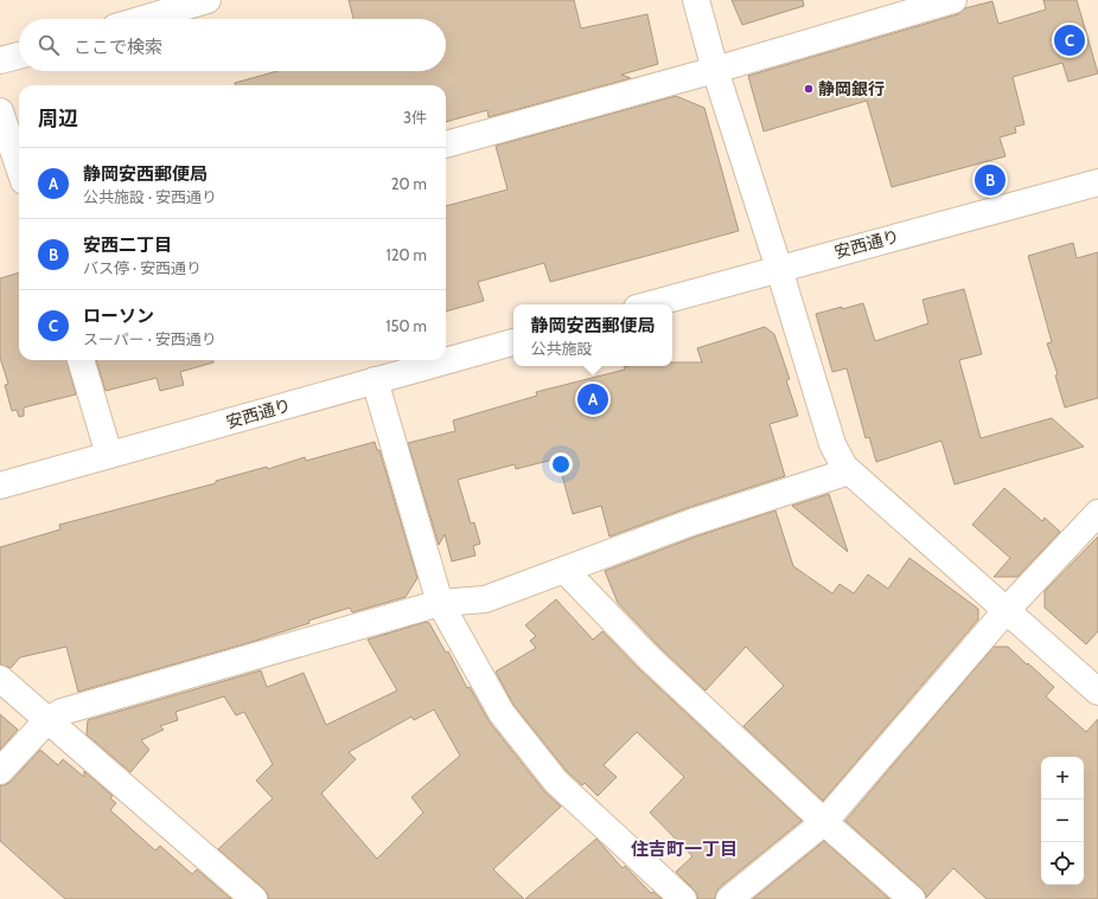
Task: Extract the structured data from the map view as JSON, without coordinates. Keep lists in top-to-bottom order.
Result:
{
  "streets": {
    "street": ["安西通り"]
  },
  "districts": ["住吉町一丁目"],
  "places": ["静岡銀行"],
  "page": {
    "search": "ここで検索",
    "pins": ["C", "B", "A"],
    "heading": ["周辺", "3件"],
    "list": [
      {
        "mark": "A",
        "name": "静岡安西郵便局",
        "note": "公共施設 · 安西通り",
        "value": "20 m"
      },
      {
        "mark": "B",
        "name": "安西二丁目",
        "note": "バス停 · 安西通り",
        "value": "120 m"
      },
      {
        "mark": "C",
        "name": "ローソン",
        "note": "スーパー · 安西通り",
        "value": "150 m"
      }
    ],
    "popup": ["静岡安西郵便局", "公共施設"],
    "map_buttons": ["+", "−"]
  }
}
